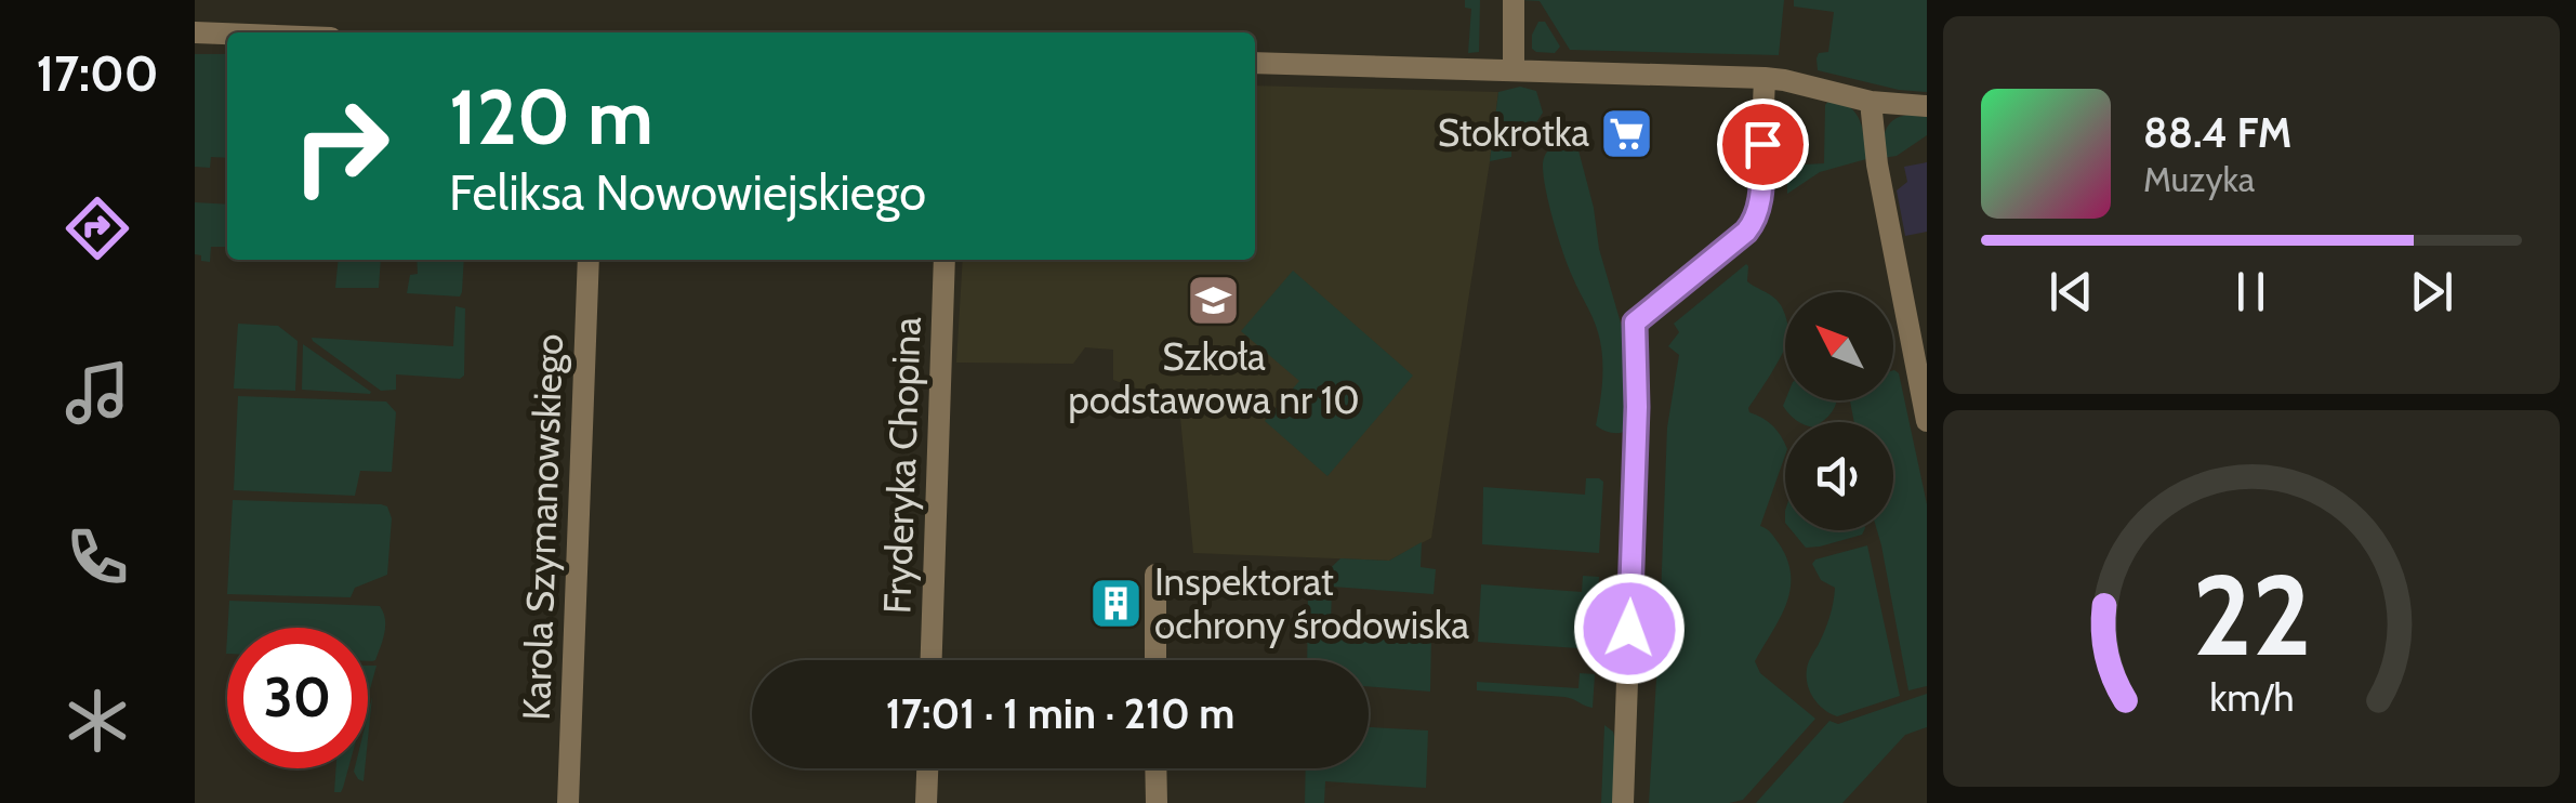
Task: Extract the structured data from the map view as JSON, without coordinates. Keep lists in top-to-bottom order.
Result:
{
  "streets": {
    "street": ["Fryderyka Chopina", "Karola Szymanowskiego"]
  },
  "places": {
    "supermarket": ["Stokrotka"],
    "school or university": ["Szkoła podstawowa nr 10"],
    "building": ["Inspektorat ochrony środowiska"]
  },
  "north": "top left",
  "page": {
    "tabs": "17:00",
    "turn": ["120 m", "Feliksa Nowowiejskiego"],
    "song": ["88.4 FM", "Muzyka"],
    "limit": "30",
    "trip": "17:01 · 1 min · 210 m",
    "gauge": ["22", "km/h"]
  }
}
